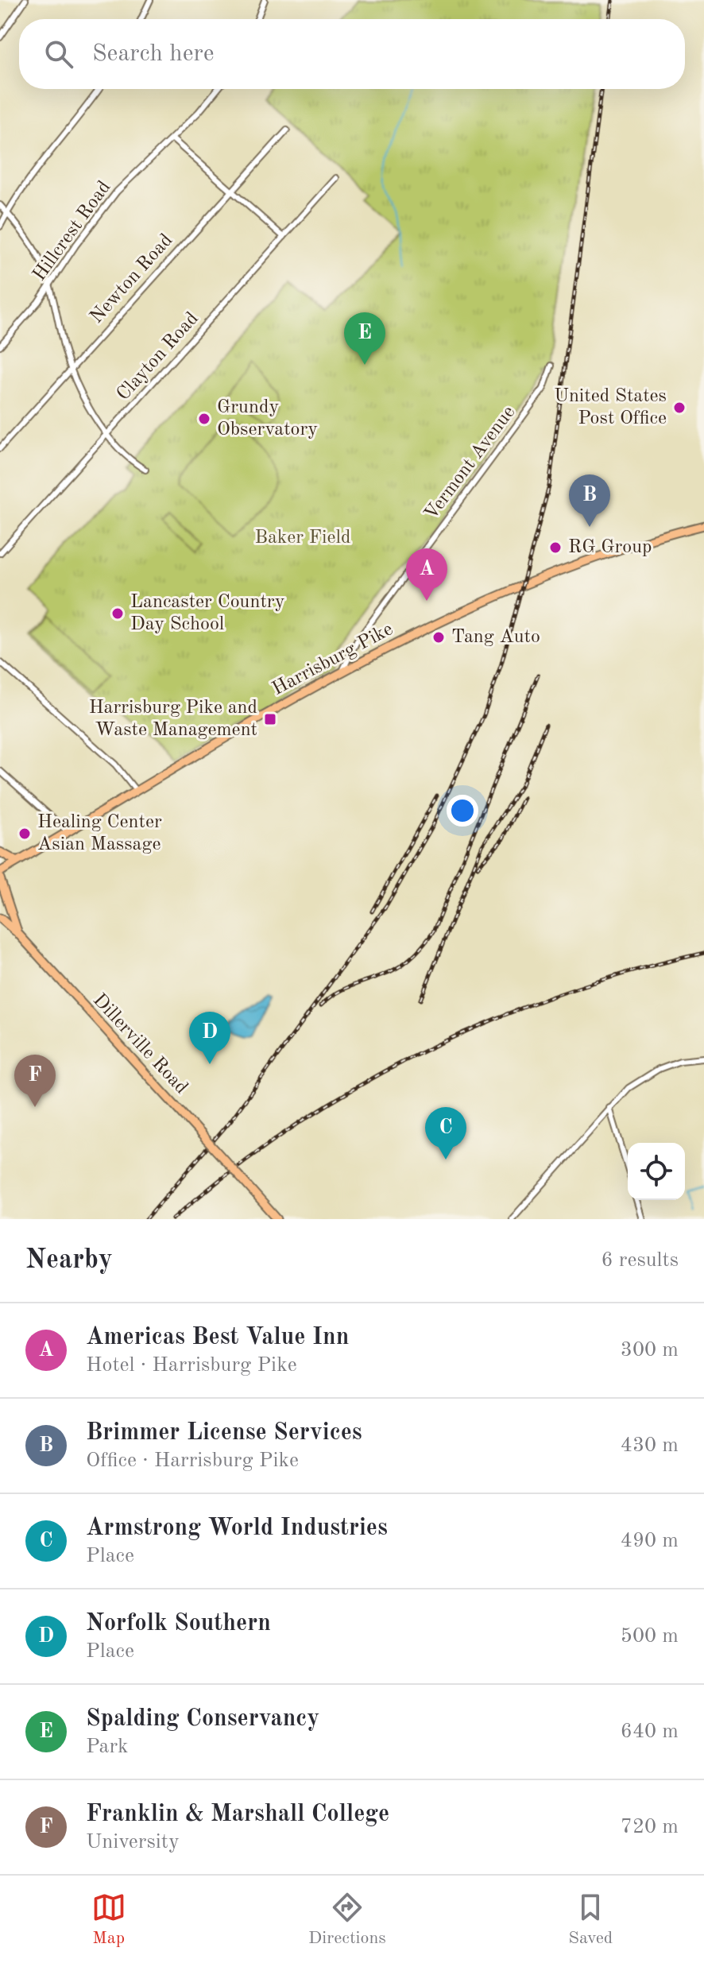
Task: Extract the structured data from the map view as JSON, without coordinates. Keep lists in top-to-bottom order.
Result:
{
  "streets": {
    "main road": ["Harrisburg Pike", "Dillerville Road"],
    "street": [
      "Hillcrest Road",
      "Newton Road",
      "Clayton Road",
      "Vermont Avenue"
    ]
  },
  "crossings": [
    ["Vermont Avenue", "Harrisburg Pike"]
  ],
  "parks": ["Baker Field"],
  "places": {
    "other": [
      "United States Post Office",
      "Grundy Observatory",
      "RG Group",
      "Lancaster Country Day School",
      "Tang Auto",
      "Healing Center Asian Massage"
    ],
    "transit": ["Harrisburg Pike and Waste Management"]
  },
  "page": {
    "search": "Search here",
    "pins": [
      "E",
      "B",
      "A",
      "D",
      "F",
      "C"
    ],
    "heading": ["Nearby", "6 results"],
    "list": [
      {
        "mark": "A",
        "name": "Americas Best Value Inn",
        "note": "Hotel · Harrisburg Pike",
        "value": "300 m"
      },
      {
        "mark": "B",
        "name": "Brimmer License Services",
        "note": "Office · Harrisburg Pike",
        "value": "430 m"
      },
      {
        "mark": "C",
        "name": "Armstrong World Industries",
        "note": "Place",
        "value": "490 m"
      },
      {
        "mark": "D",
        "name": "Norfolk Southern",
        "note": "Place",
        "value": "500 m"
      },
      {
        "mark": "E",
        "name": "Spalding Conservancy",
        "note": "Park",
        "value": "640 m"
      },
      {
        "mark": "F",
        "name": "Franklin & Marshall College",
        "note": "University",
        "value": "720 m"
      }
    ],
    "nav": ["Map", "Directions", "Saved"]
  }
}
